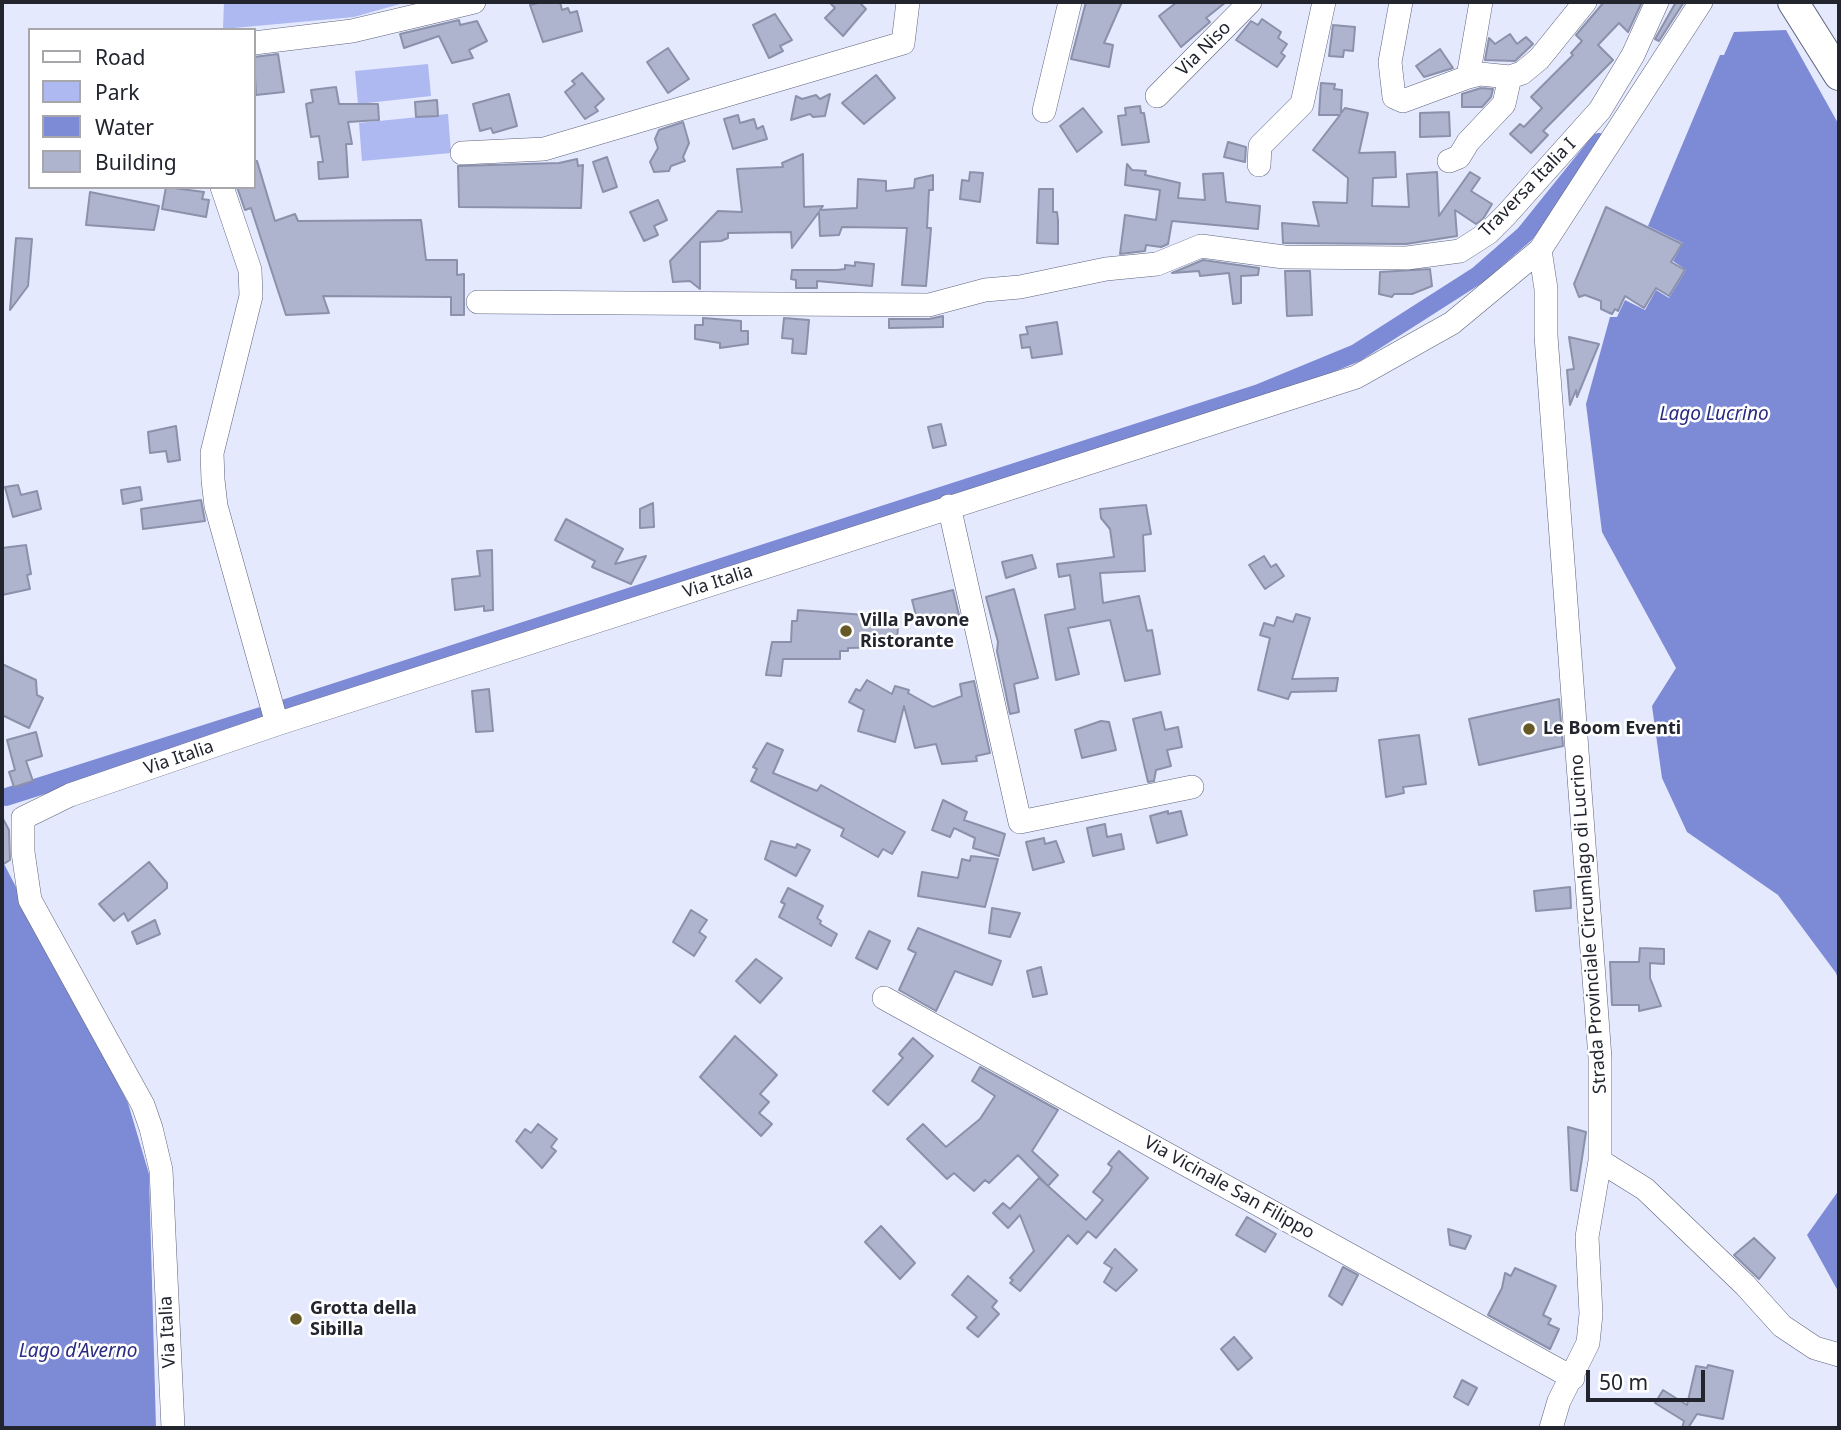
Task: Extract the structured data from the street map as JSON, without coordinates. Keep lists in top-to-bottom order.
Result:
{
  "streets": {
    "street": [
      "Via Niso",
      "Traversa Italia I",
      "Via Italia",
      "Strada Provinciale Circumlago di Lucrino",
      "Via Vicinale San Filippo"
    ]
  },
  "crossings": [
    ["Via Italia", "Strada Provinciale Circumlago di Lucrino"],
    ["Strada Provinciale Circumlago di Lucrino", "Via Vicinale San Filippo"]
  ],
  "water": ["Lago Lucrino", "Lago d'Averno"],
  "places": ["Villa Pavone Ristorante", "Le Boom Eventi", "Grotta della Sibilla"],
  "legend": [
    "Road",
    "Park",
    "Water",
    "Building"
  ],
  "scale_bar": "50 m"
}
